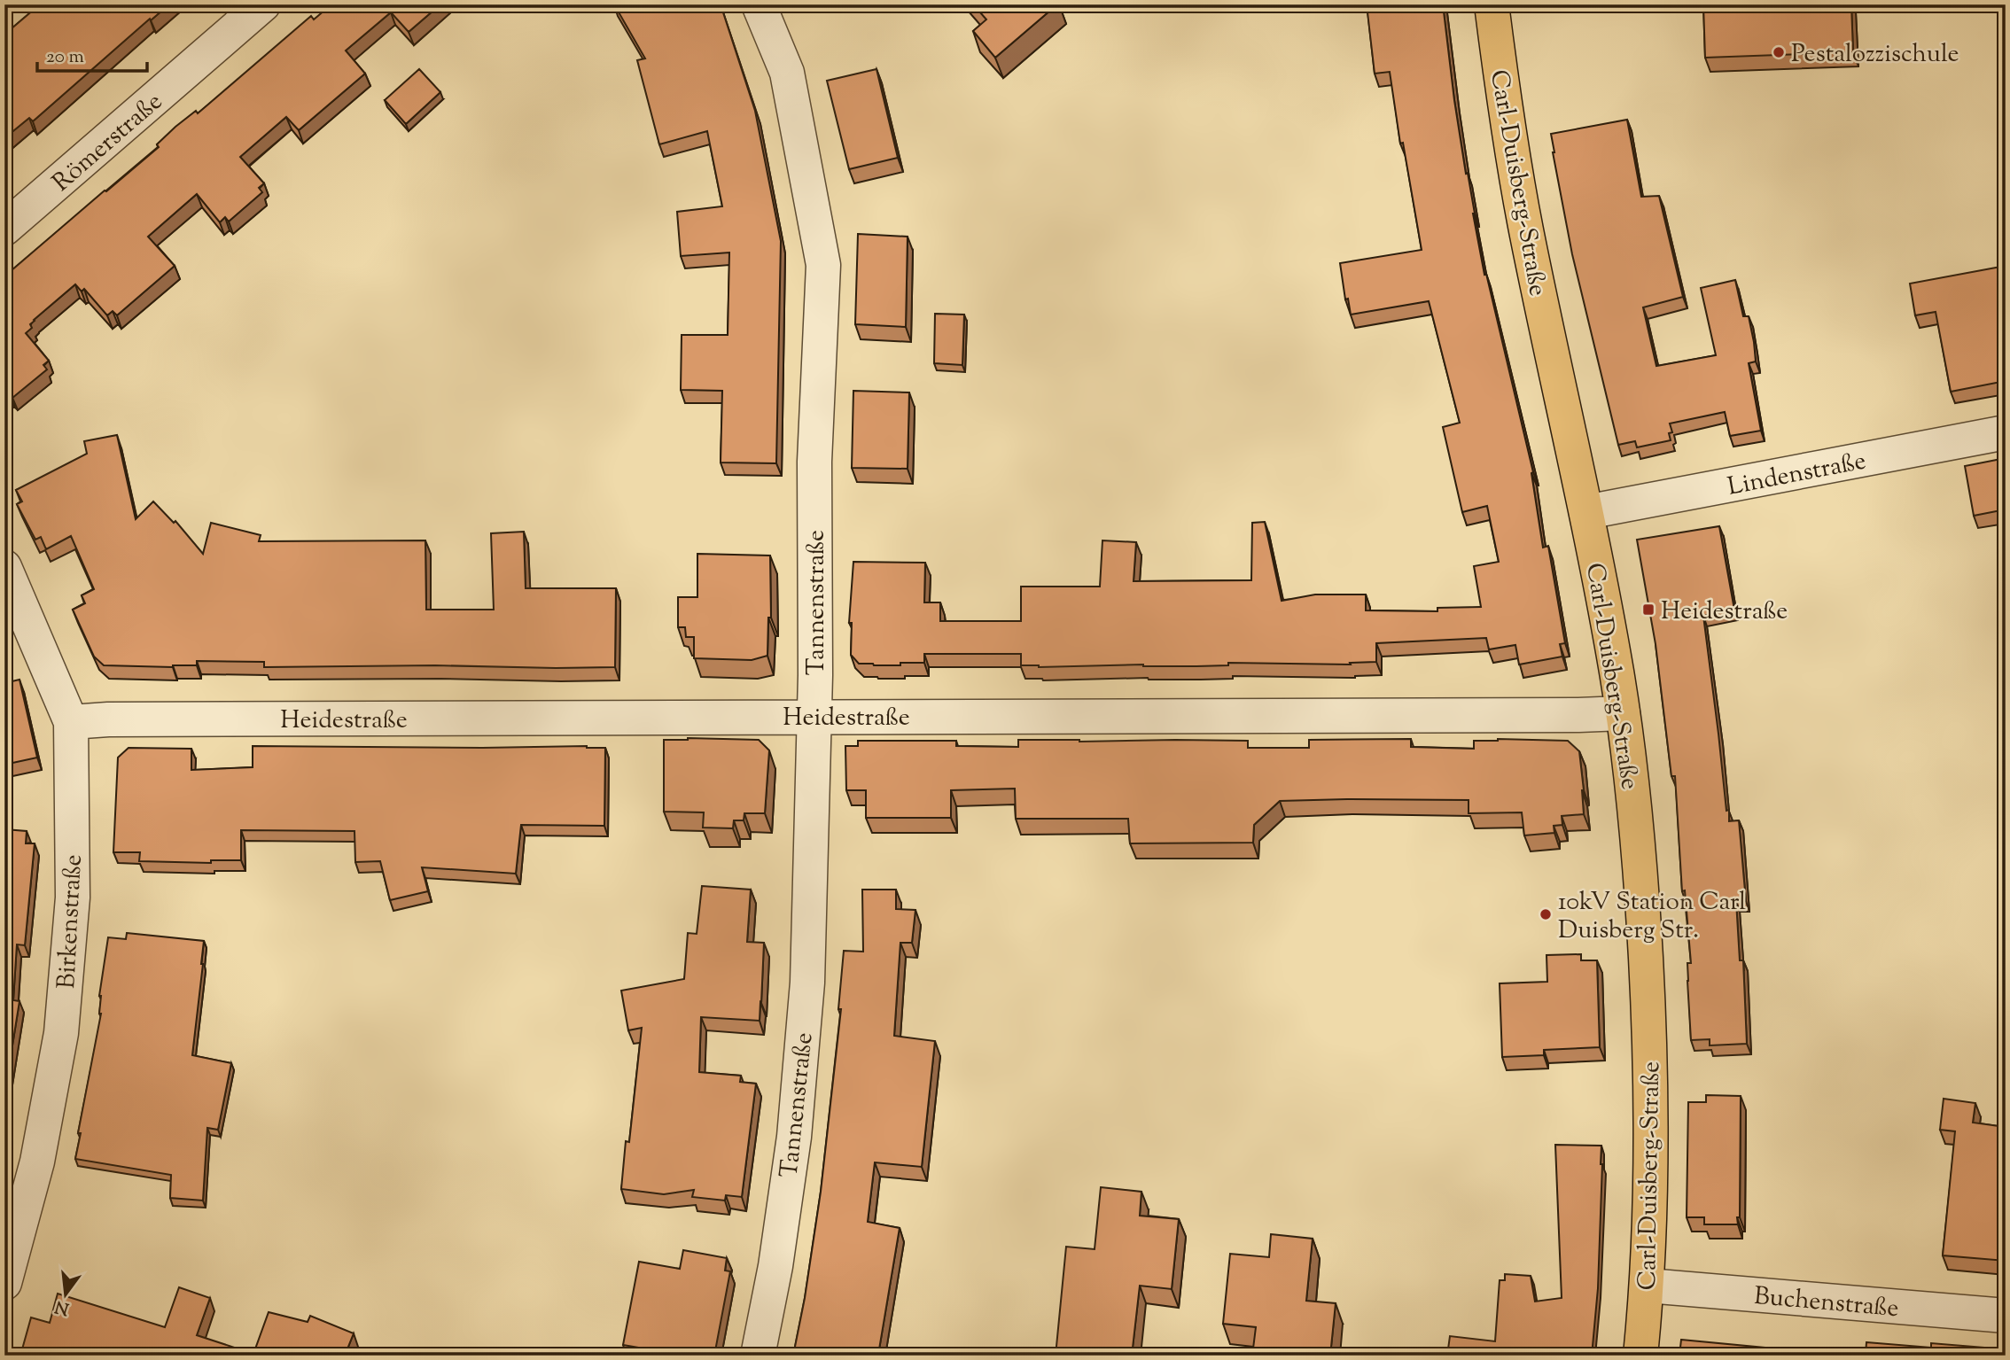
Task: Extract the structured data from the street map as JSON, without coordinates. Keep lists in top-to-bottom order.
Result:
{
  "streets": {
    "main road": ["Carl-Duisberg-Straße"],
    "street": [
      "Römerstraße",
      "Lindenstraße",
      "Tannenstraße",
      "Heidestraße",
      "Birkenstraße",
      "Buchenstraße"
    ]
  },
  "crossings": [
    ["Carl-Duisberg-Straße", "Lindenstraße"],
    ["Carl-Duisberg-Straße", "Heidestraße"],
    ["Carl-Duisberg-Straße", "Buchenstraße"],
    ["Tannenstraße", "Heidestraße"],
    ["Heidestraße", "Birkenstraße"]
  ],
  "places": {
    "other": ["Pestalozzischule", "10kV Station Carl Duisberg Str."],
    "transit": ["Heidestraße"]
  },
  "scale_bar": "20 m",
  "north": "bottom"
}
